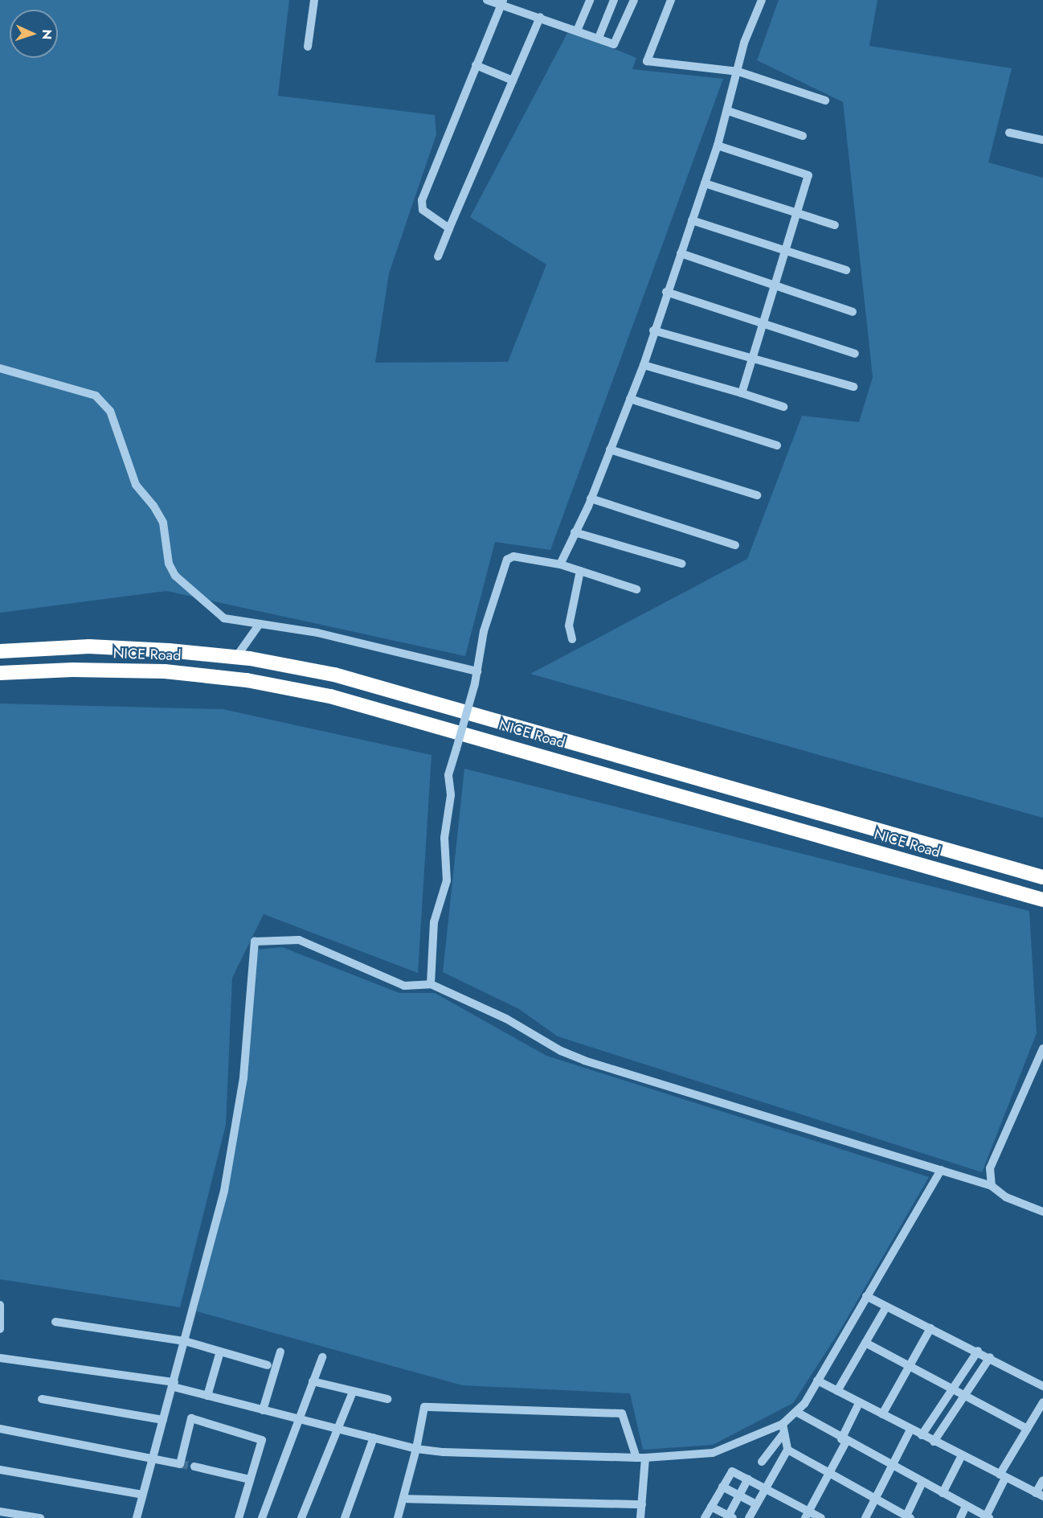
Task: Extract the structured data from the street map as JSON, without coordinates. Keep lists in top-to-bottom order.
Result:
{
  "streets": {
    "highway": ["NICE Road"]
  },
  "north": "right"
}
